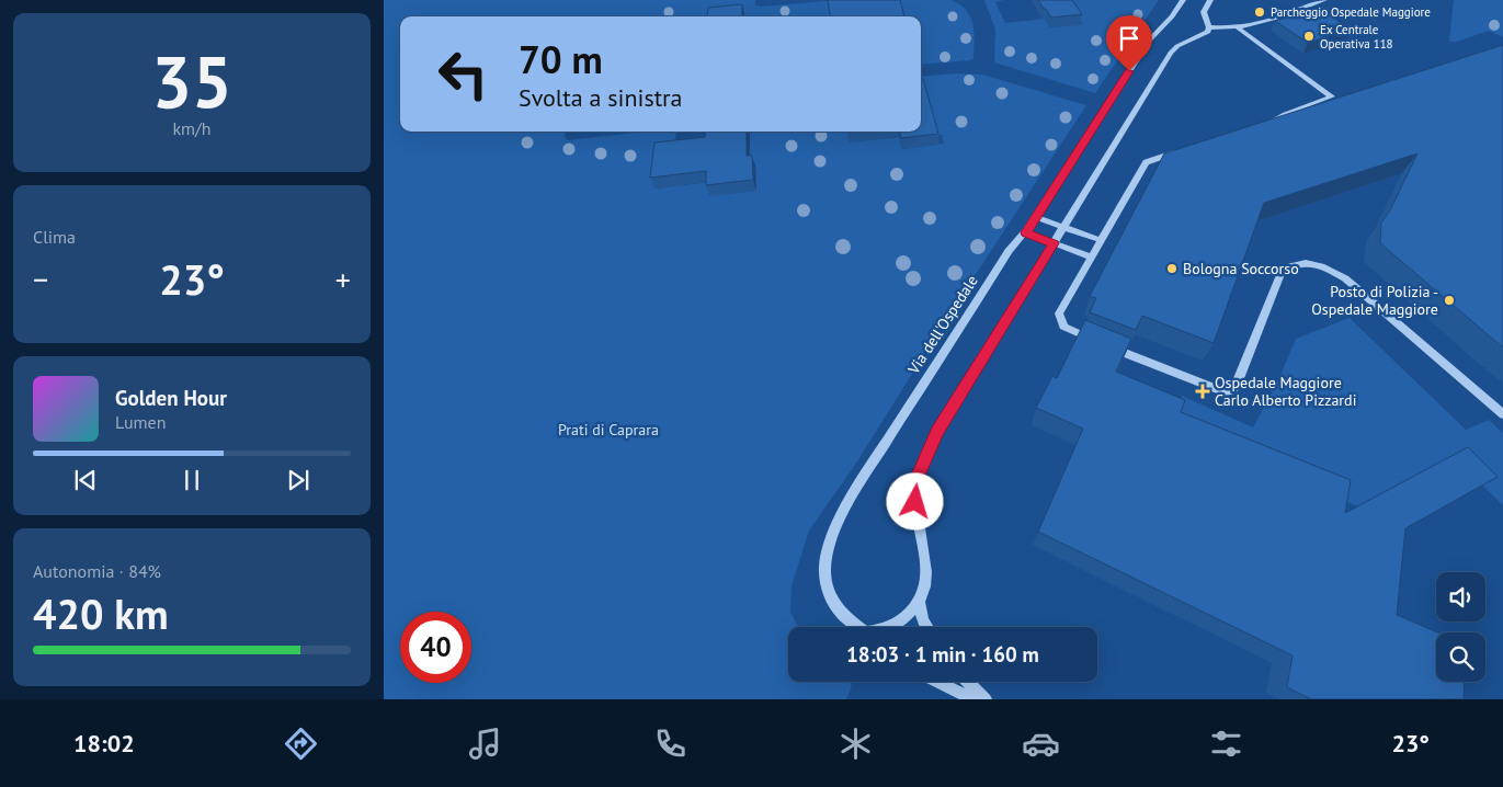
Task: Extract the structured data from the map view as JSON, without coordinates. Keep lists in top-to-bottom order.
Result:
{
  "streets": {
    "street": ["Via dell'Ospedale"]
  },
  "parks": ["Prati di Caprara"],
  "places": {
    "other": [
      "Parcheggio Ospedale Maggiore",
      "Ex Centrale Operativa 118",
      "Bologna Soccorso",
      "Posto di Polizia - Ospedale Maggiore"
    ],
    "health": ["Ospedale Maggiore Carlo Alberto Pizzardi"]
  },
  "page": {
    "tile": [
      ["35", "km/h"],
      "Clima",
      ["Autonomia · 84%", "420 km"]
    ],
    "turn": ["70 m", "Svolta a sinistra"],
    "heat": ["−", "23°", "+"],
    "song": ["Golden Hour", "Lumen"],
    "limit": "40",
    "trip": "18:03 · 1 min · 160 m",
    "tabs": ["18:02", "23°"]
  }
}
